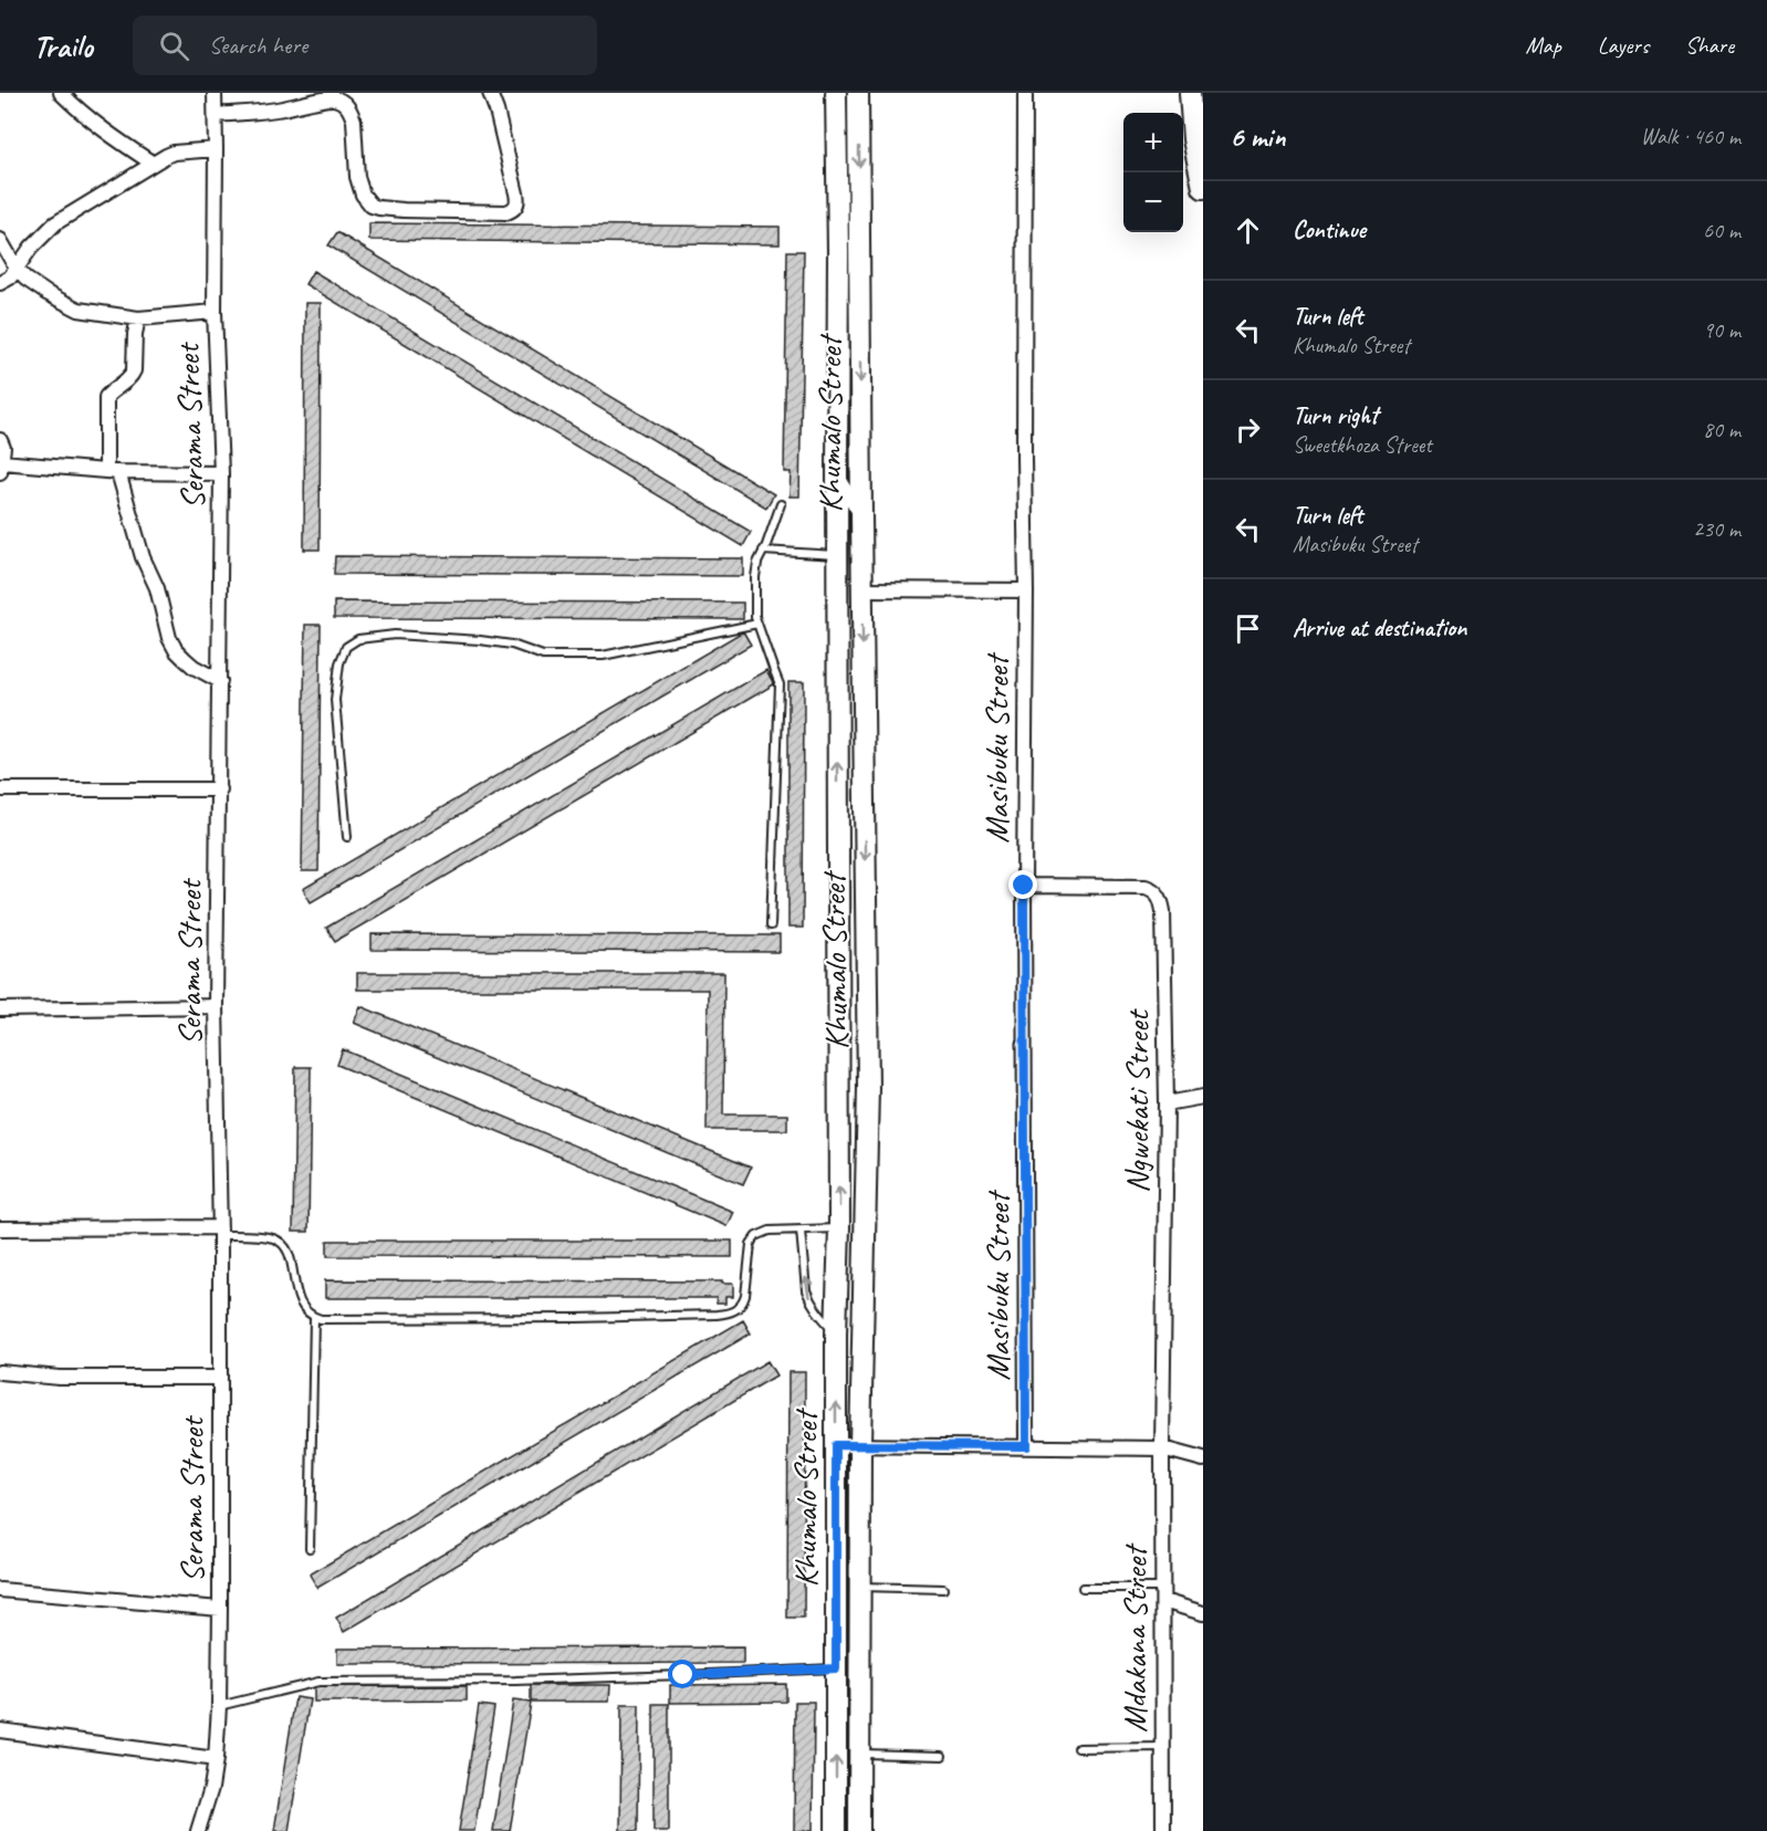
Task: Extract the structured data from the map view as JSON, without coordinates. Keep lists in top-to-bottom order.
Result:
{
  "streets": {
    "street": [
      "Khumalo Street",
      "Serama Street",
      "Masibuku Street",
      "Ngwekati Street",
      "Mdakana Street"
    ]
  },
  "crossings": [
    ["Masibuku Street", "Ngwekati Street"],
    ["Ngwekati Street", "Mdakana Street"]
  ],
  "page": {
    "header": "Trailo",
    "search": "Search here",
    "nav": ["Map", "Layers", "Share"],
    "heading": ["6 min", "Walk · 460 m"],
    "map_buttons": ["+", "−"],
    "list": [
      ["Continue", "60 m"],
      ["Turn left", "Khumalo Street", "90 m"],
      ["Turn right", "Sweetkhoza Street", "80 m"],
      ["Turn left", "Masibuku Street", "230 m"],
      "Arrive at destination"
    ]
  }
}
